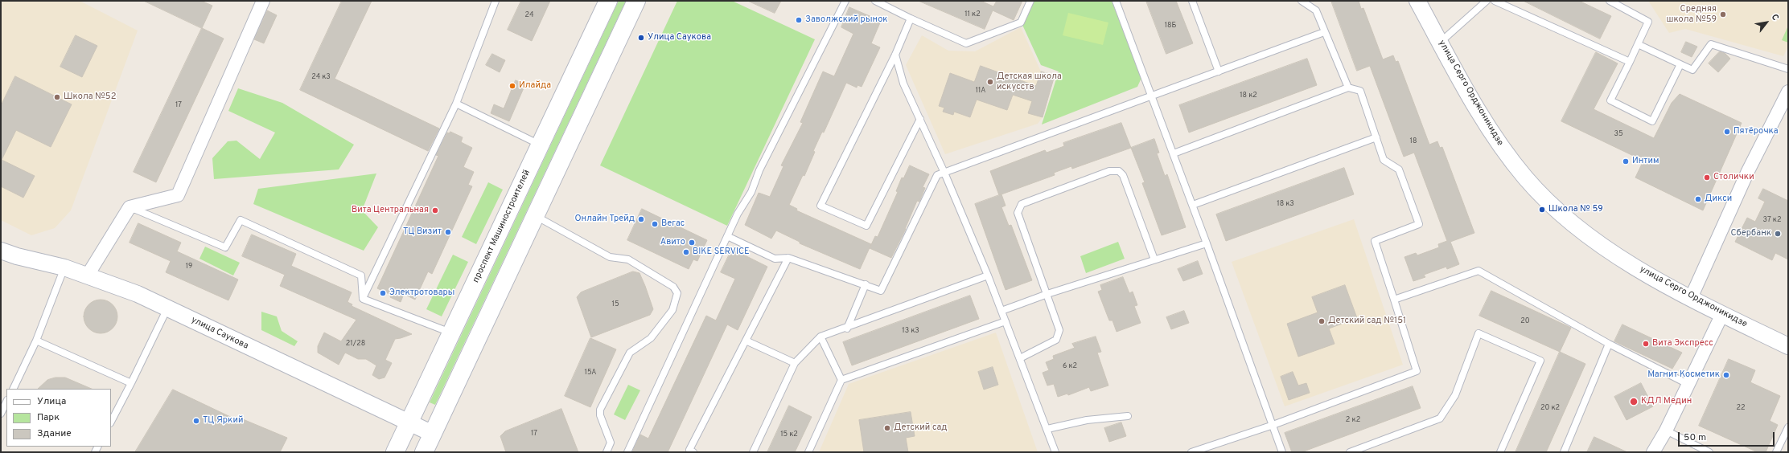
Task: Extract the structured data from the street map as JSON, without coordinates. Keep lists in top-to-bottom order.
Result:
{
  "streets": {
    "main road": ["проспект Машиностроителей"],
    "street": ["улица Серго Орджоникидзе", "улица Саукова"]
  },
  "crossings": [
    ["проспект Машиностроителей", "улица Саукова"]
  ],
  "places": [
    "Средняя школа №59",
    "Заволжский рынок",
    "Улица Саукова",
    "Детская школа искусств",
    "Илайда",
    "Школа №52",
    "Пятёрочка",
    "Интим",
    "Столички",
    "Дикси",
    "Школа № 59",
    "Вита Центральная",
    "Онлайн Трейд",
    "Вегас",
    "ТЦ Визит",
    "Сбербанк",
    "Авито",
    "BIKE SERVICE",
    "Электротовары",
    "Детский сад №151",
    "Вита Экспресс",
    "Магнит Косметик",
    "КДЛ Медин",
    "ТЦ Яркий",
    "Детский сад"
  ],
  "house_numbers": [
    "11 к2",
    "24",
    "18Б",
    "24 к3",
    "11А",
    "18 к2",
    "17",
    "35",
    "18",
    "18 к3",
    "37 к2",
    "19",
    "15",
    "20",
    "13 к3",
    "21/28",
    "6 к2",
    "15А",
    "20 к2",
    "22",
    "2 к2",
    "17",
    "15 к2"
  ],
  "legend": ["Улица", "Парк", "Здание"],
  "scale_bar": "50 m",
  "north": "top right"
}
